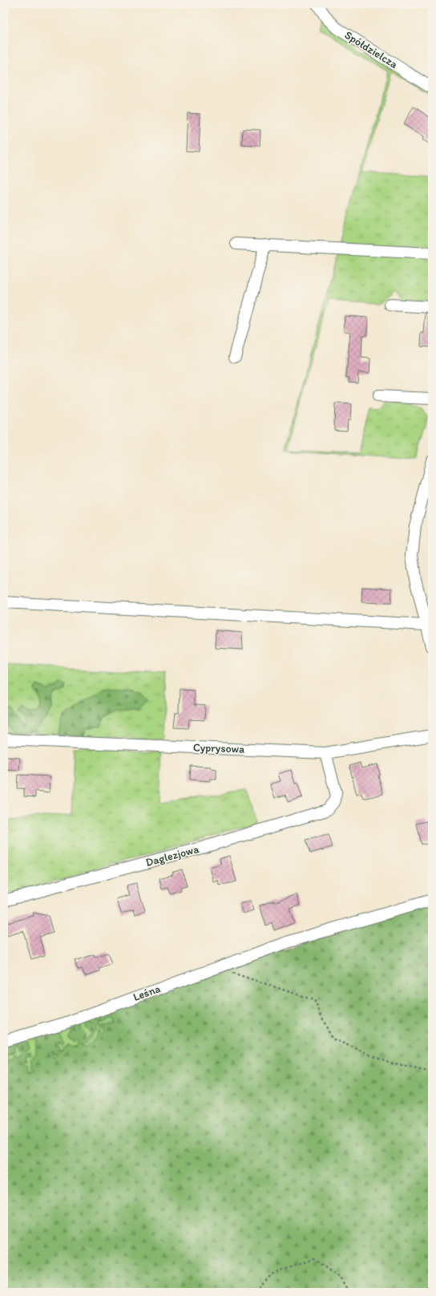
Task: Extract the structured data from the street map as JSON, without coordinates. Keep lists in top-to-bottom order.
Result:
{
  "streets": {
    "street": [
      "Spółdzielcza",
      "Cyprysowa",
      "Daglezjowa",
      "Leśna"
    ]
  },
  "crossings": [
    ["Cyprysowa", "Daglezjowa"]
  ]
}
